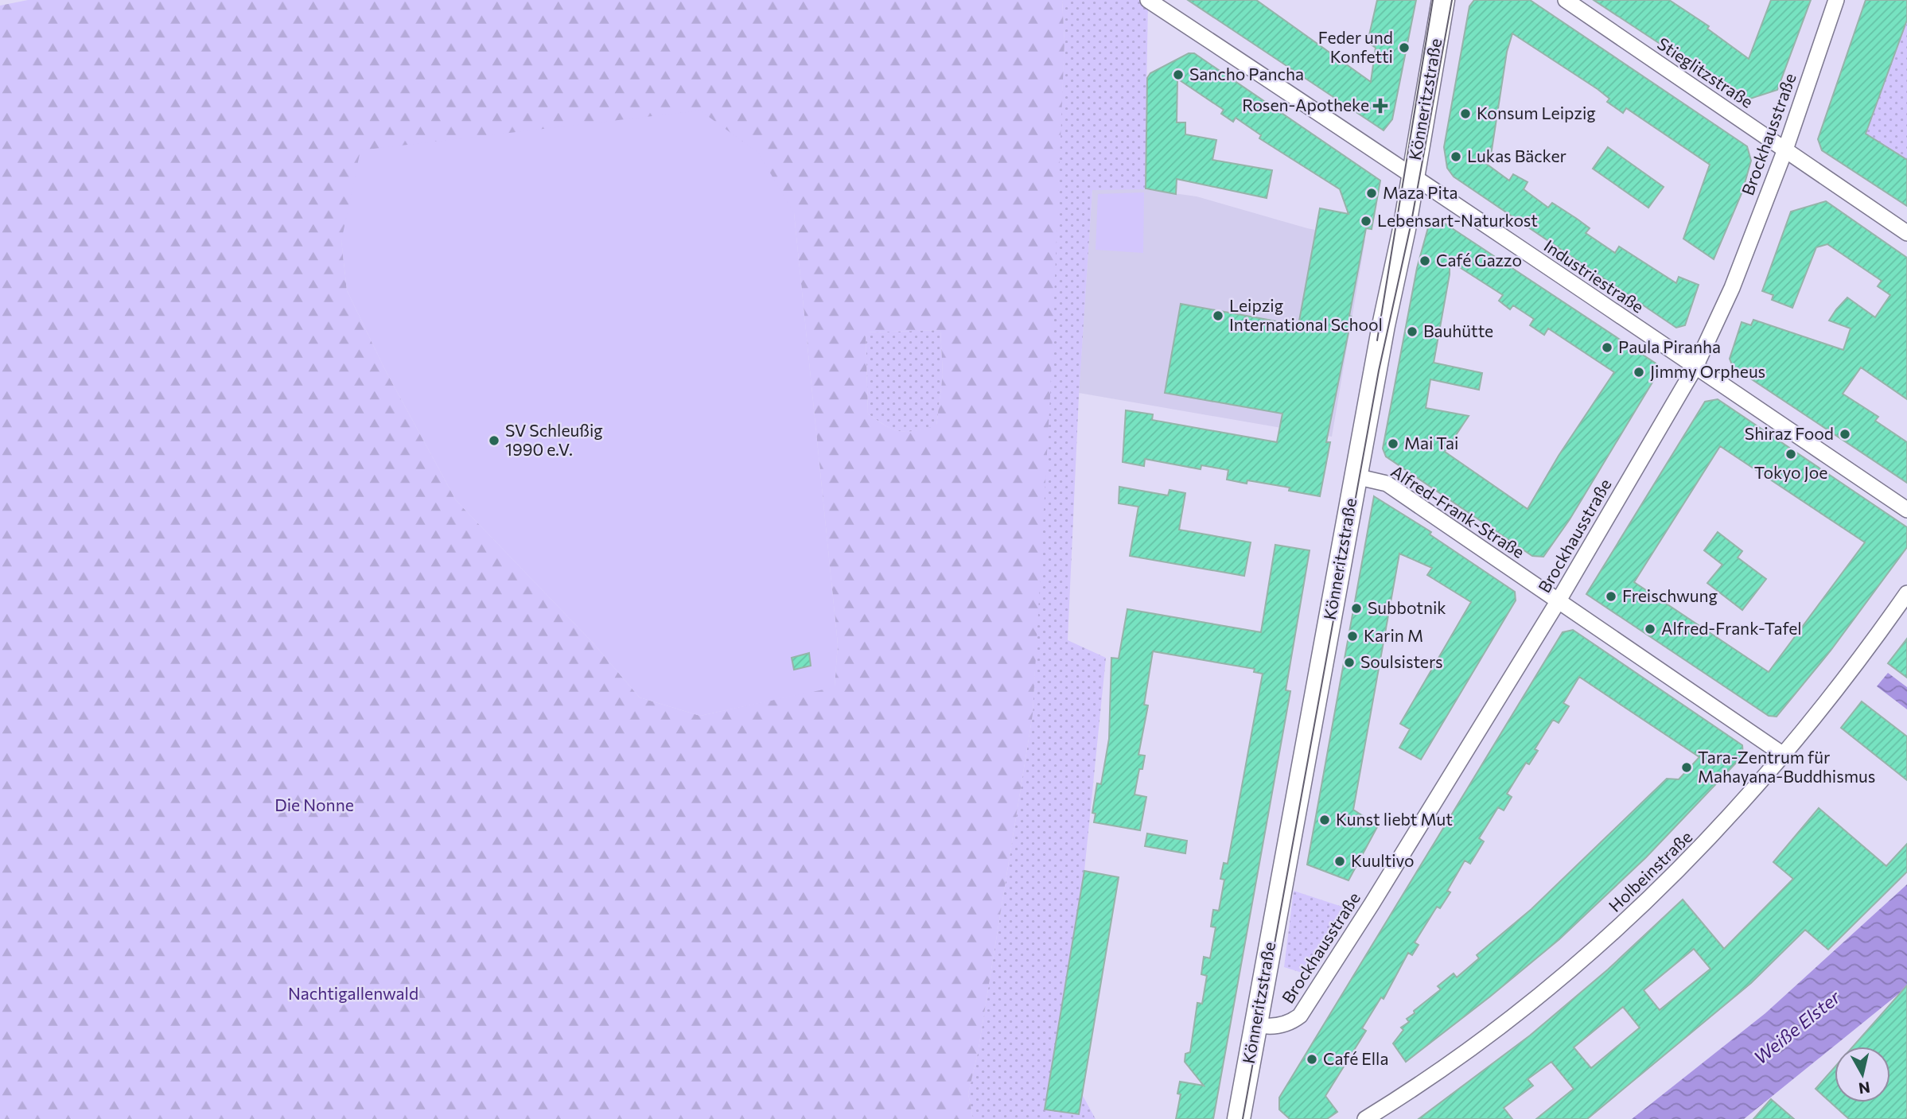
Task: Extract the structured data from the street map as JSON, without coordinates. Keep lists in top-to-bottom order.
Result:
{
  "streets": {
    "main road": ["Könneritzstraße"],
    "street": [
      "Stieglitzstraße",
      "Brockhausstraße",
      "Industriestraße",
      "Alfred-Frank-Straße",
      "Holbeinstraße"
    ]
  },
  "crossings": [
    ["Stieglitzstraße", "Brockhausstraße"],
    ["Könneritzstraße", "Brockhausstraße"],
    ["Könneritzstraße", "Industriestraße"],
    ["Könneritzstraße", "Alfred-Frank-Straße"],
    ["Brockhausstraße", "Industriestraße"],
    ["Brockhausstraße", "Alfred-Frank-Straße"],
    ["Alfred-Frank-Straße", "Holbeinstraße"]
  ],
  "water": ["Weiße Elster"],
  "parks": ["Die Nonne", "Nachtigallenwald"],
  "places": {
    "other": [
      "Feder und Konfetti",
      "Sancho Pancha",
      "Konsum Leipzig",
      "Lukas Bäcker",
      "Maza Pita",
      "Lebensart-Naturkost",
      "Café Gazzo",
      "Leipzig International School",
      "Bauhütte",
      "Paula Piranha",
      "Jimmy Orpheus",
      "Shiraz Food",
      "SV Schleußig 1990 e.V.",
      "Mai Tai",
      "Tokyo Joe",
      "Freischwung",
      "Subbotnik",
      "Alfred-Frank-Tafel",
      "Karin M",
      "Soulsisters",
      "Tara-Zentrum für Mahayana-Buddhismus",
      "Kunst liebt Mut",
      "Kuultivo",
      "Café Ella"
    ],
    "health": ["Rosen-Apotheke"]
  },
  "north": "bottom"
}
